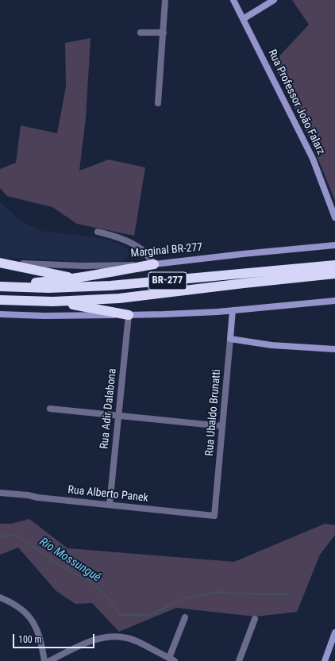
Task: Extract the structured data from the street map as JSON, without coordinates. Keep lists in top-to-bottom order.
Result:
{
  "streets": {
    "highway": ["BR-277"],
    "main road": ["Rua Professor João Falarz", "Marginal BR-277", "Rua Ubaldo Brunatti"],
    "street": ["Rua Adir Dalabona", "Rua Alberto Panek"]
  },
  "crossings": [
    ["Rua Adir Dalabona", "Rua Alberto Panek"],
    ["Rua Ubaldo Brunatti", "Rua Alberto Panek"]
  ],
  "water": ["Rio Mossunguê"],
  "scale_bar": "100 m"
}
